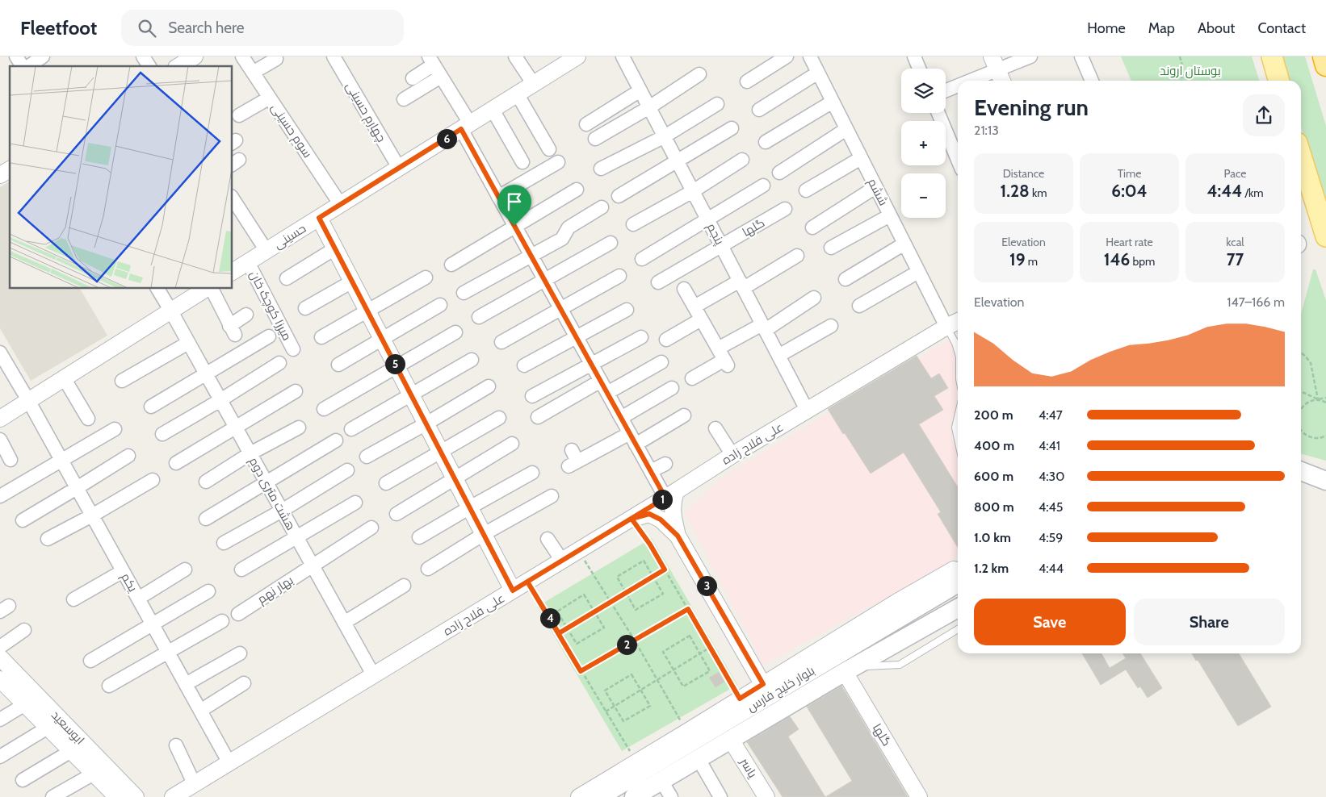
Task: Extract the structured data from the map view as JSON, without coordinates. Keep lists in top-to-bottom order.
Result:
{
  "streets": {
    "main road": ["بلوار خلیج فارس"],
    "street": [
      "چهارم حسینی",
      "سوم حسینی",
      "ششم",
      "گلها",
      "پنجم",
      "حسینی",
      "میرزا کوچک خان",
      "علی فلاح زاده",
      "هشت متری دوم",
      "یکم",
      "بهار نهم",
      "ابوسعید",
      "یاسر"
    ]
  },
  "crossings": [
    ["چهارم حسینی", "حسینی"],
    ["سوم حسینی", "حسینی"],
    ["ششم", "علی فلاح زاده"],
    ["گلها", "پنجم"],
    ["گلها", "بلوار خلیج فارس"],
    ["پنجم", "علی فلاح زاده"],
    ["حسینی", "میرزا کوچک خان"],
    ["علی فلاح زاده", "هشت متری دوم"],
    ["علی فلاح زاده", "یکم"],
    ["هشت متری دوم", "بهار نهم"],
    ["بلوار خلیج فارس", "یاسر"]
  ],
  "parks": ["بوستان اروند"],
  "page": {
    "header": "Fleetfoot",
    "search": "Search here",
    "nav": [
      "Home",
      "Map",
      "About",
      "Contact"
    ],
    "map_buttons": ["+", "−"],
    "heading": ["Evening run", "21:13"],
    "pins": [
      "6",
      "5",
      "1",
      "3",
      "4",
      "2"
    ],
    "stats": [
      ["Distance", "1.28 km"],
      ["Time", "6:04"],
      ["Pace", "4:44 /km"],
      ["Elevation", "19 m"],
      ["Heart rate", "146 bpm"],
      ["kcal", "77"]
    ],
    "chart": ["Elevation", "147–166 m"],
    "list": [
      {
        "name": "200 m",
        "note": "4:47"
      },
      {
        "name": "400 m",
        "note": "4:41"
      },
      {
        "name": "600 m",
        "note": "4:30"
      },
      {
        "name": "800 m",
        "note": "4:45"
      },
      {
        "name": "1.0 km",
        "note": "4:59"
      },
      {
        "name": "1.2 km",
        "note": "4:44"
      }
    ],
    "buttons": ["Save", "Share"]
  }
}
